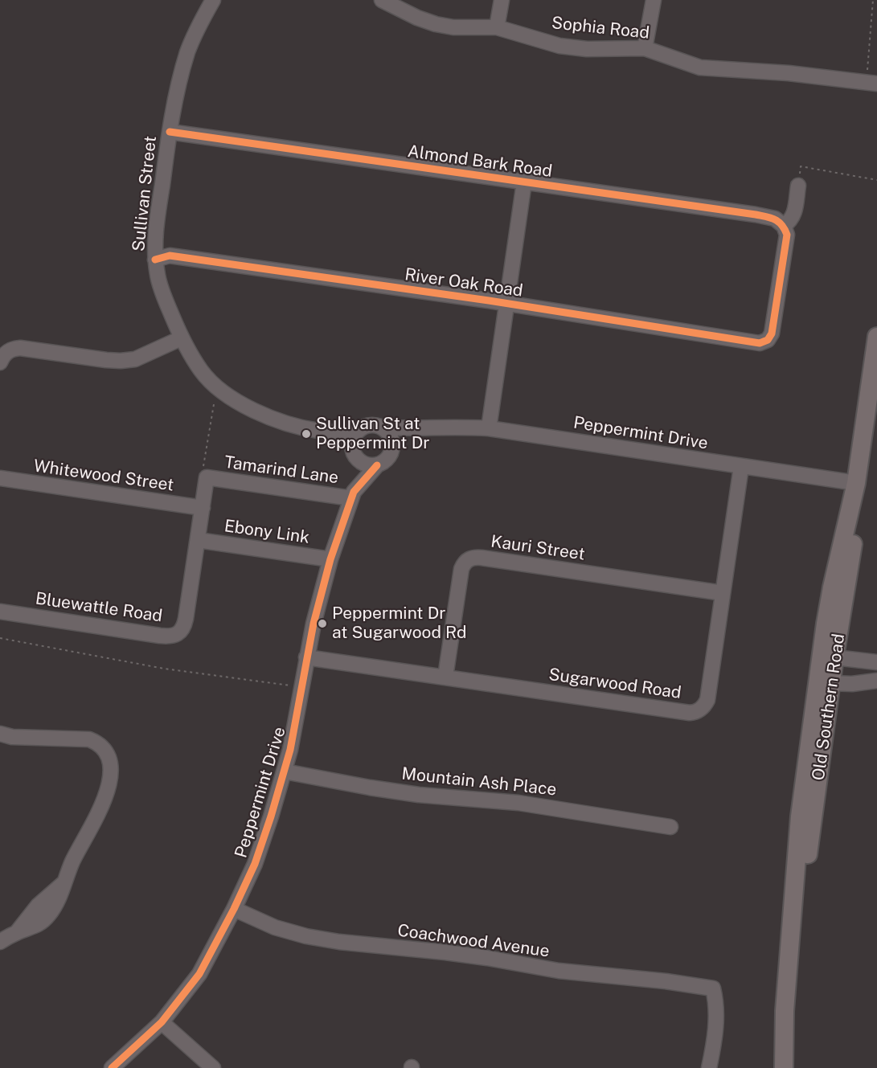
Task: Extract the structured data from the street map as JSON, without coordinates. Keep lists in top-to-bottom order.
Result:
{
  "streets": {
    "main road": ["Old Southern Road"],
    "street": [
      "Sophia Road",
      "Almond Bark Road",
      "Sullivan Street",
      "River Oak Road",
      "Peppermint Drive",
      "Tamarind Lane",
      "Whitewood Street",
      "Ebony Link",
      "Kauri Street",
      "Bluewattle Road",
      "Sugarwood Road",
      "Mountain Ash Place",
      "Coachwood Avenue"
    ]
  },
  "crossings": [
    ["Almond Bark Road", "Sullivan Street"],
    ["Almond Bark Road", "River Oak Road"],
    ["Sullivan Street", "River Oak Road"],
    ["Sullivan Street", "Peppermint Drive"],
    ["Peppermint Drive", "Tamarind Lane"],
    ["Peppermint Drive", "Ebony Link"],
    ["Peppermint Drive", "Sugarwood Road"],
    ["Peppermint Drive", "Old Southern Road"],
    ["Peppermint Drive", "Mountain Ash Place"],
    ["Peppermint Drive", "Coachwood Avenue"],
    ["Tamarind Lane", "Bluewattle Road"],
    ["Whitewood Street", "Bluewattle Road"],
    ["Ebony Link", "Bluewattle Road"],
    ["Kauri Street", "Sugarwood Road"]
  ],
  "places": ["Sullivan St at Peppermint Dr", "Peppermint Dr at Sugarwood Rd"]
}
